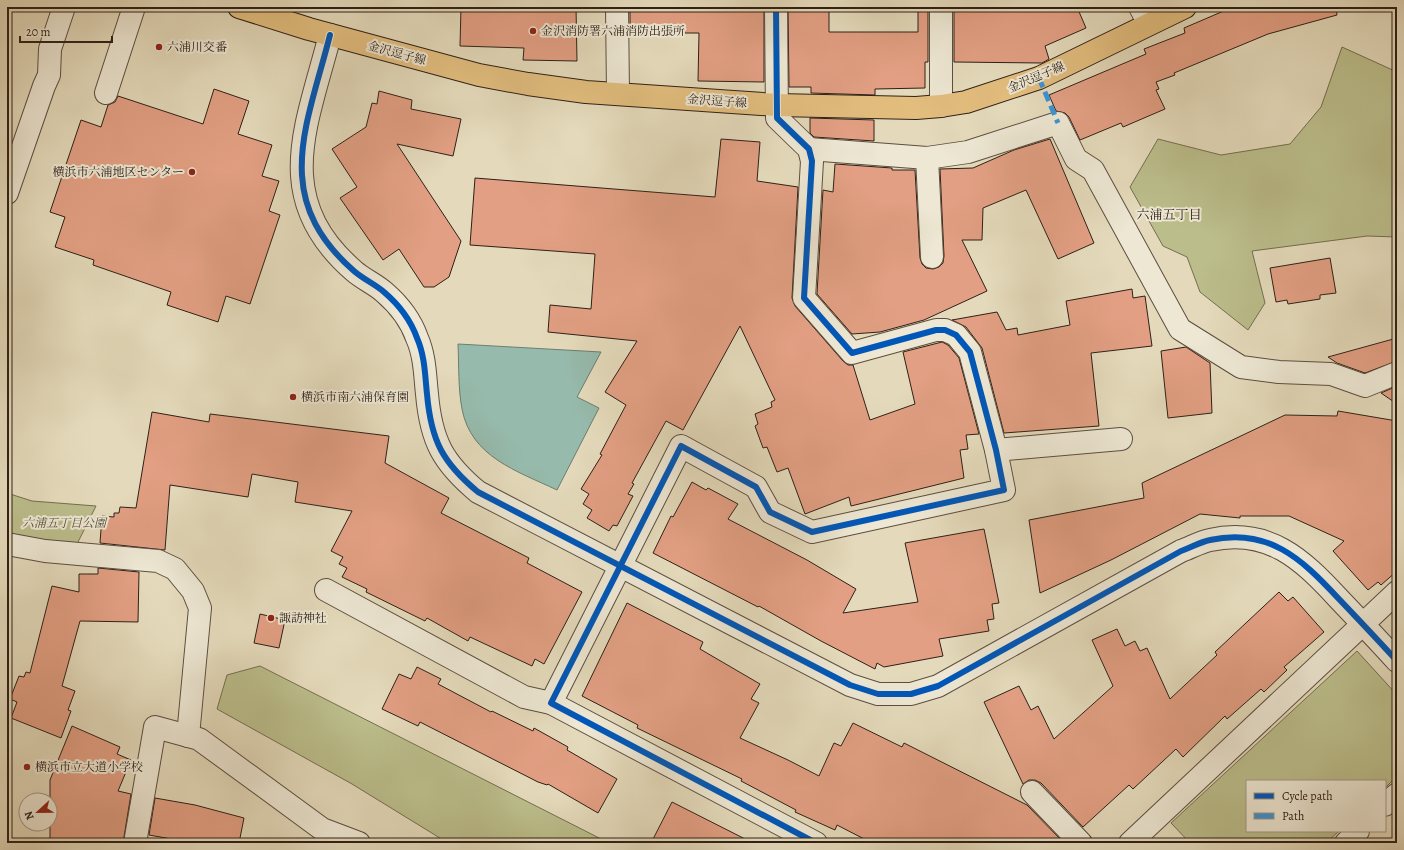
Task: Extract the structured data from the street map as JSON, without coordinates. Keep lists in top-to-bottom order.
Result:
{
  "streets": {
    "main road": ["金沢逗子線"]
  },
  "districts": ["六浦五丁目"],
  "parks": ["六浦五丁目公園"],
  "places": [
    "金沢消防署六浦消防出張所",
    "六浦川交番",
    "横浜市六浦地区センター",
    "横浜市南六浦保育園",
    "諏訪神社",
    "横浜市立大道小学校"
  ],
  "legend": ["Cycle path", "Path"],
  "scale_bar": "20 m",
  "north": "left"
}
